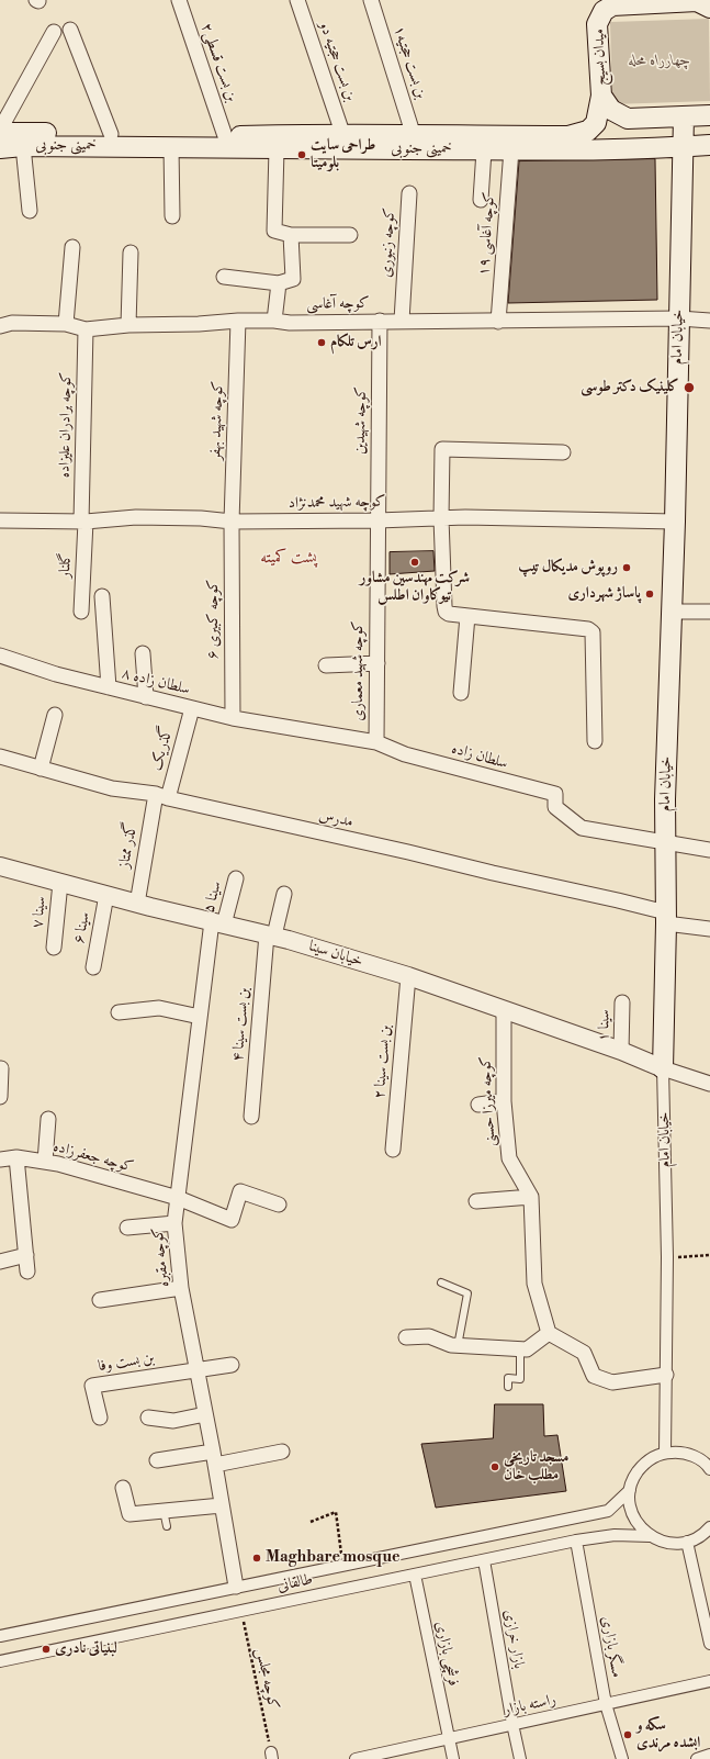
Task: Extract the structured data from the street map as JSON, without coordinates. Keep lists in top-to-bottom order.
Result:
{
  "streets": {
    "main road": ["میدان بسیج", "خمینی جنوبی", "خیابان امام"],
    "street": [
      "بن بست حجتیه دو",
      "بن بست قسطی۲",
      "بن بست حجتیه۱",
      "کوچه آغاسی ۱۹",
      "کوچه زنبوری",
      "کوچه آغاسی",
      "کوچه شهید بهفر",
      "کوچه شهیدین",
      "کوچه برادران علیزاده",
      "کوچه شهید محمدنژاد",
      "گلنار",
      "کوچه کبیری ۶",
      "کوچه شهید معماری",
      "سلطان زاده ۸",
      "گذریک",
      "سلطان زاده",
      "مدرس",
      "گذر ممتاز",
      "سینا ۵",
      "سینا ۷",
      "سینا ۶",
      "خیابان سینا",
      "بن بست سینا ۴",
      "سینا ۱",
      "بن بست سینا ۲",
      "کوچه میرزا حسنی",
      "کوچه جعفرزاده",
      "کوچه مقبره",
      "بن بست وفا",
      "طالقانی",
      "بازار خرازی",
      "مسگر بازاری",
      "فرشچی بازاری",
      "راسته بازار"
    ],
    "path": ["کوچه مجلس"]
  },
  "crossings": [
    ["میدان بسیج", "خمینی جنوبی"],
    ["میدان بسیج", "خیابان امام"],
    ["بن بست حجتیه دو", "خمینی جنوبی"],
    ["بن بست قسطی۲", "خمینی جنوبی"],
    ["بن بست حجتیه۱", "خمینی جنوبی"],
    ["خمینی جنوبی", "کوچه آغاسی ۱۹"],
    ["خمینی جنوبی", "خیابان امام"],
    ["کوچه آغاسی ۱۹", "کوچه آغاسی"],
    ["کوچه زنبوری", "کوچه آغاسی"],
    ["کوچه آغاسی", "خیابان امام"],
    ["کوچه آغاسی", "کوچه شهید بهفر"],
    ["کوچه آغاسی", "کوچه شهیدین"],
    ["کوچه آغاسی", "کوچه برادران علیزاده"],
    ["خیابان امام", "کوچه شهید محمدنژاد"],
    ["خیابان امام", "سلطان زاده"],
    ["خیابان امام", "مدرس"],
    ["خیابان امام", "خیابان سینا"],
    ["کوچه شهید بهفر", "کوچه شهید محمدنژاد"],
    ["کوچه شهید بهفر", "کوچه کبیری ۶"],
    ["کوچه شهیدین", "کوچه شهید محمدنژاد"],
    ["کوچه شهیدین", "کوچه شهید معماری"],
    ["کوچه برادران علیزاده", "کوچه شهید محمدنژاد"],
    ["کوچه برادران علیزاده", "گلنار"],
    ["کوچه شهید محمدنژاد", "گلنار"],
    ["کوچه شهید محمدنژاد", "کوچه کبیری ۶"],
    ["کوچه شهید محمدنژاد", "کوچه شهید معماری"],
    ["کوچه کبیری ۶", "سلطان زاده ۸"],
    ["کوچه شهید معماری", "سلطان زاده"],
    ["سلطان زاده ۸", "گذریک"],
    ["سلطان زاده ۸", "سلطان زاده"],
    ["گذریک", "مدرس"],
    ["گذریک", "گذر ممتاز"],
    ["مدرس", "گذر ممتاز"],
    ["گذر ممتاز", "خیابان سینا"],
    ["سینا ۵", "خیابان سینا"],
    ["سینا ۵", "کوچه مقبره"],
    ["سینا ۷", "خیابان سینا"],
    ["سینا ۶", "خیابان سینا"],
    ["خیابان سینا", "بن بست سینا ۴"],
    ["خیابان سینا", "سینا ۱"],
    ["خیابان سینا", "بن بست سینا ۲"],
    ["خیابان سینا", "کوچه میرزا حسنی"],
    ["خیابان سینا", "کوچه مقبره"],
    ["کوچه جعفرزاده", "کوچه مقبره"],
    ["کوچه مقبره", "بن بست وفا"],
    ["کوچه مقبره", "طالقانی"],
    ["طالقانی", "بازار خرازی"],
    ["طالقانی", "مسگر بازاری"],
    ["طالقانی", "فرشچی بازاری"],
    ["طالقانی", "کوچه مجلس"],
    ["بازار خرازی", "راسته بازار"],
    ["مسگر بازاری", "راسته بازار"],
    ["فرشچی بازاری", "راسته بازار"]
  ],
  "districts": ["پشت کمیته"],
  "parks": ["چهارراه محله"],
  "places": [
    "طراحی سایت بلومیتا",
    "ارس تلکام",
    "کلینیک دکتر طوسی",
    "شرکت مهندسین مشاور تیوکاوان اطلس",
    "روپوش مدیکال تیپ",
    "پاساژ شهرداری",
    "مسجد تاریخی مطلب خان",
    "Maghbare mosque",
    "لبنیاتی نادری",
    "سکه و ابشده مرندی"
  ]
}
